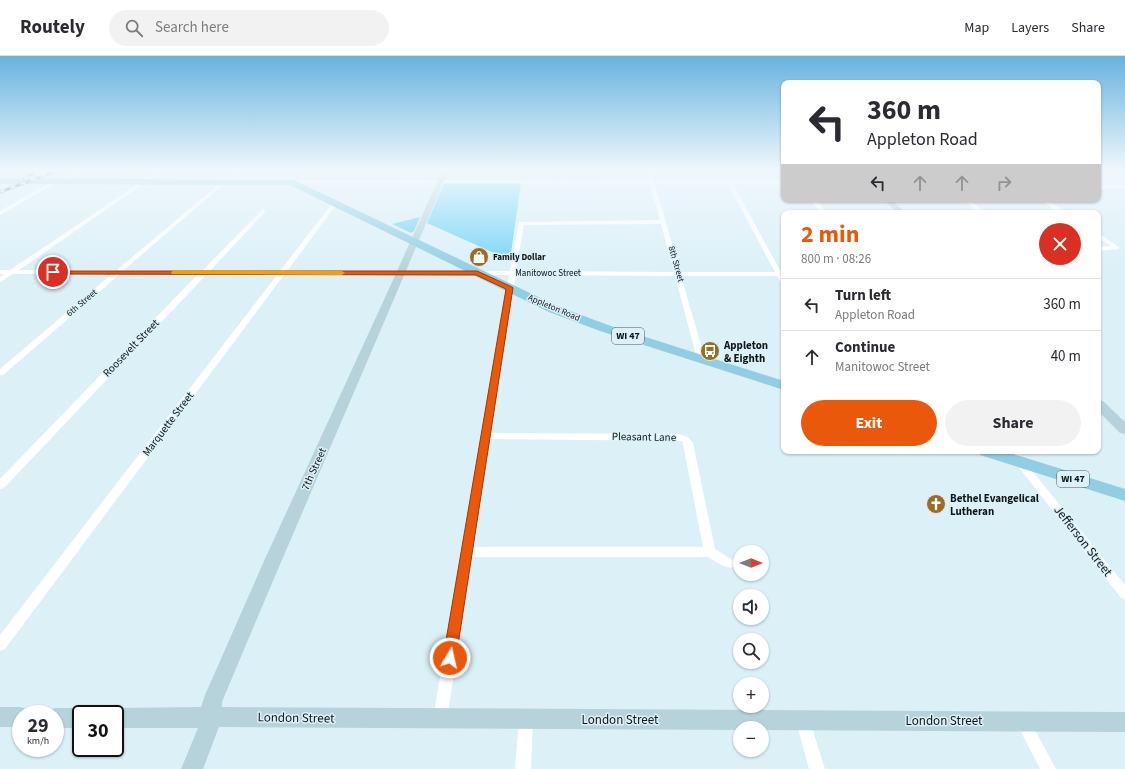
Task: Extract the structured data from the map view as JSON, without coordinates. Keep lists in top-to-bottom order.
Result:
{
  "streets": {
    "main road": ["Appleton Road", "WI 47"],
    "street": [
      "8th Street",
      "Manitowoc Street",
      "6th Street",
      "Roosevelt Street",
      "Marquette Street",
      "Pleasant Lane",
      "7th Street",
      "Jefferson Street",
      "London Street"
    ]
  },
  "crossings": [
    ["8th Street", "Manitowoc Street"],
    ["8th Street", "Appleton Road"],
    ["Manitowoc Street", "6th Street"],
    ["Manitowoc Street", "Appleton Road"],
    ["Manitowoc Street", "Roosevelt Street"],
    ["Manitowoc Street", "Marquette Street"],
    ["Manitowoc Street", "7th Street"],
    ["Appleton Road", "Marquette Street"],
    ["Appleton Road", "7th Street"],
    ["WI 47", "Jefferson Street"],
    ["7th Street", "London Street"]
  ],
  "places": {
    "shop": ["Family Dollar"],
    "bus stop": ["Appleton & Eighth"],
    "church": ["Bethel Evangelical Lutheran"]
  },
  "north": "right",
  "page": {
    "header": "Routely",
    "search": "Search here",
    "nav": ["Map", "Layers", "Share"],
    "turn": ["360 m", "Appleton Road"],
    "heading": ["2 min", "800 m · 08:26"],
    "list": [
      {
        "name": "Turn left",
        "note": "Appleton Road",
        "value": "360 m"
      },
      {
        "name": "Continue",
        "note": "Manitowoc Street",
        "value": "40 m"
      }
    ],
    "buttons": ["Exit", "Share"],
    "map_buttons": ["+", "−"],
    "speed": "29 km/h",
    "limit": "30"
  }
}
